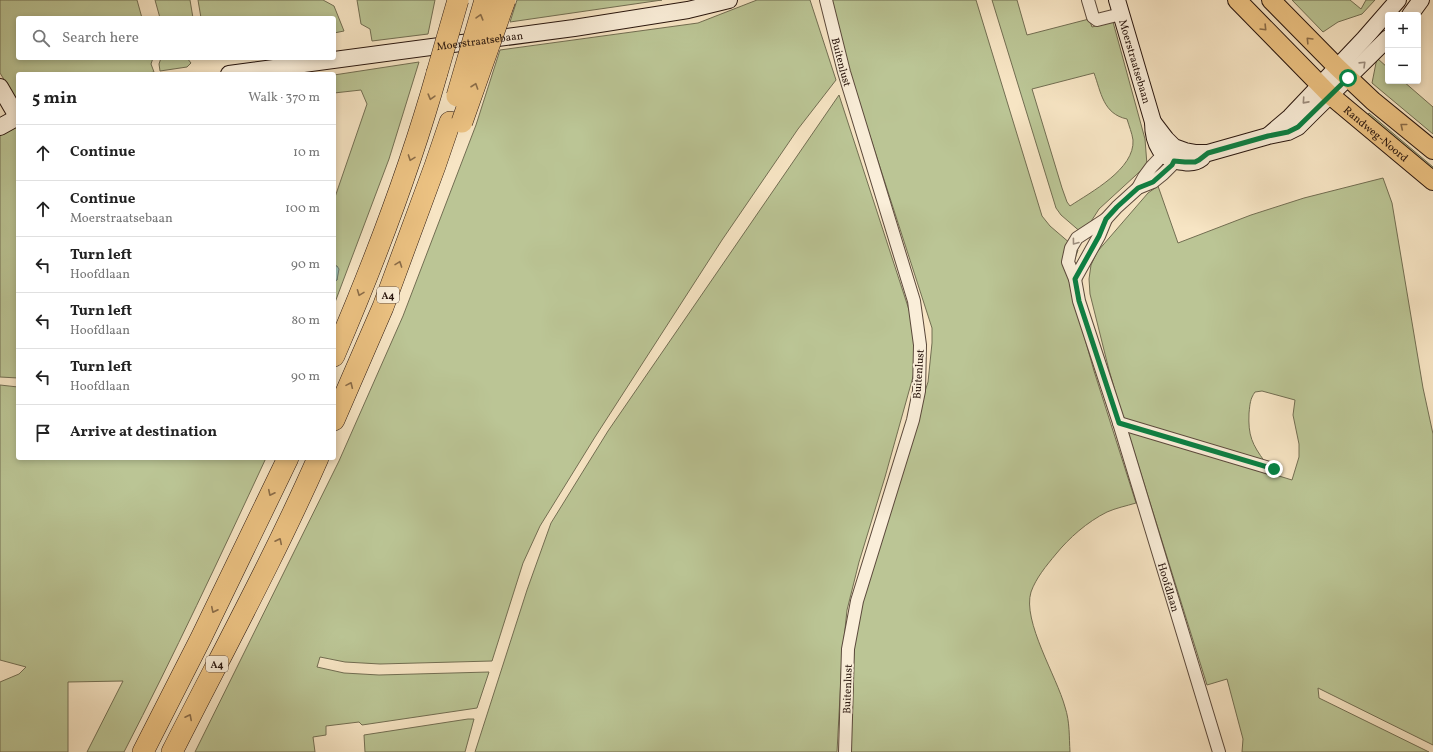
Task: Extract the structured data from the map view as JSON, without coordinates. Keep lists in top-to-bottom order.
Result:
{
  "streets": {
    "highway": ["A4"],
    "main road": ["Randweg-Noord"],
    "street": ["Moerstraatsebaan", "Buitenlust", "Hoofdlaan"]
  },
  "crossings": [
    ["Moerstraatsebaan", "Hoofdlaan"]
  ],
  "page": {
    "map_buttons": ["+", "−"],
    "search": "Search here",
    "heading": ["5 min", "Walk · 370 m"],
    "list": [
      ["Continue", "10 m"],
      ["Continue", "Moerstraatsebaan", "100 m"],
      ["Turn left", "Hoofdlaan", "90 m"],
      ["Turn left", "Hoofdlaan", "80 m"],
      ["Turn left", "Hoofdlaan", "90 m"],
      "Arrive at destination"
    ]
  }
}
